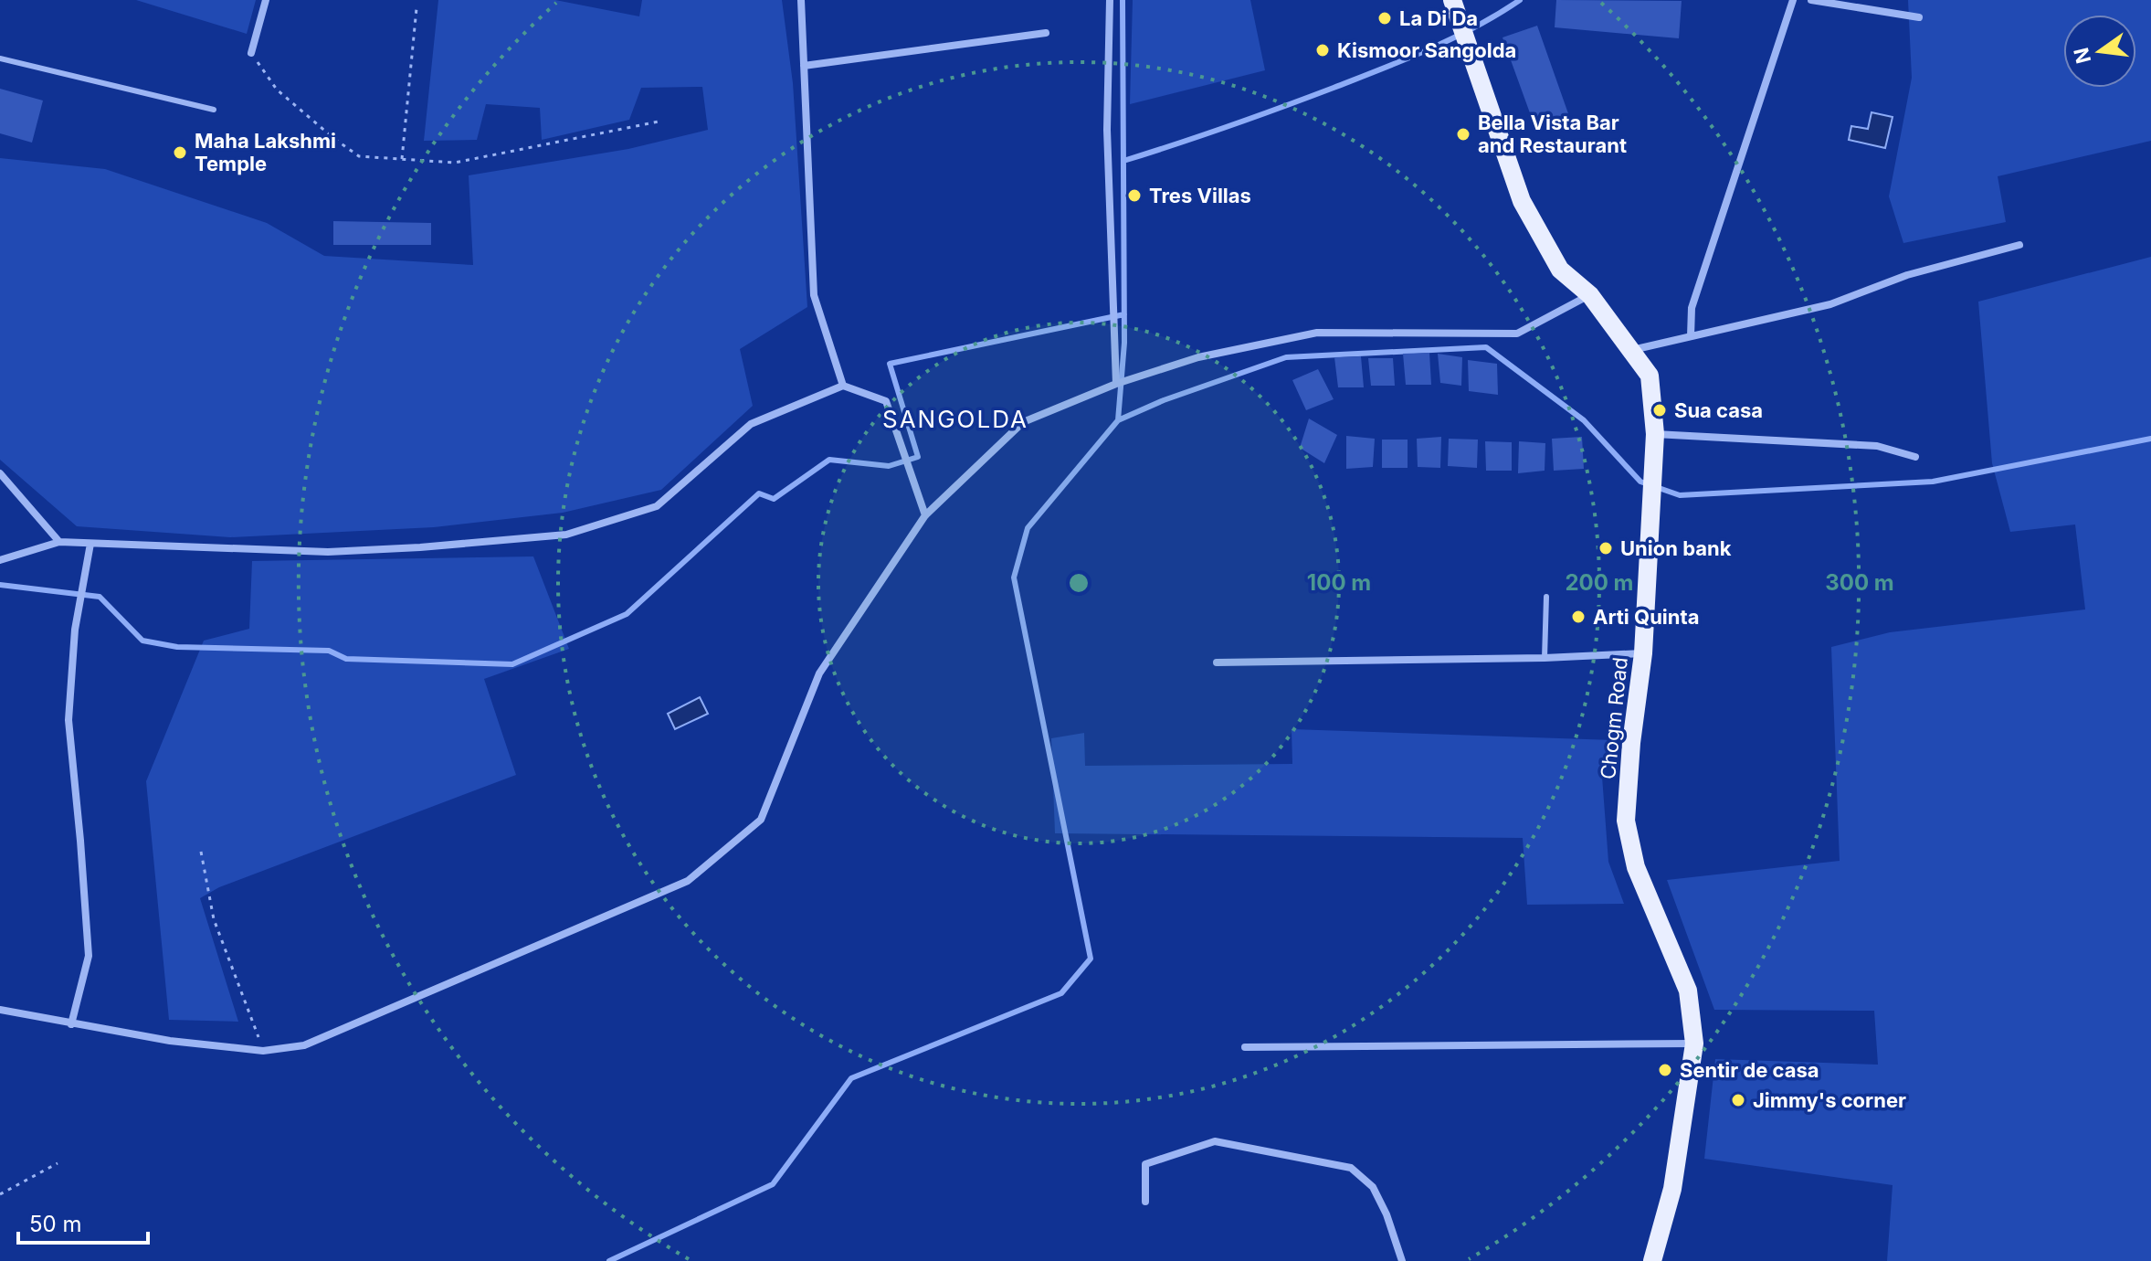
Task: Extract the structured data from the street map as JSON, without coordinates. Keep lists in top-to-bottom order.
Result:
{
  "streets": {
    "main road": ["Chogm Road"]
  },
  "districts": ["SANGOLDA"],
  "places": [
    "La Di Da",
    "Kismoor Sangolda",
    "Bella Vista Bar and Restaurant",
    "Maha Lakshmi Temple",
    "Tres Villas",
    "Sua casa",
    "Union bank",
    "Arti Quinta",
    "Sentir de casa",
    "Jimmy's corner"
  ],
  "scale_bar": "50 m",
  "north": "left",
  "rings": ["100 m", "200 m", "300 m"]
}
